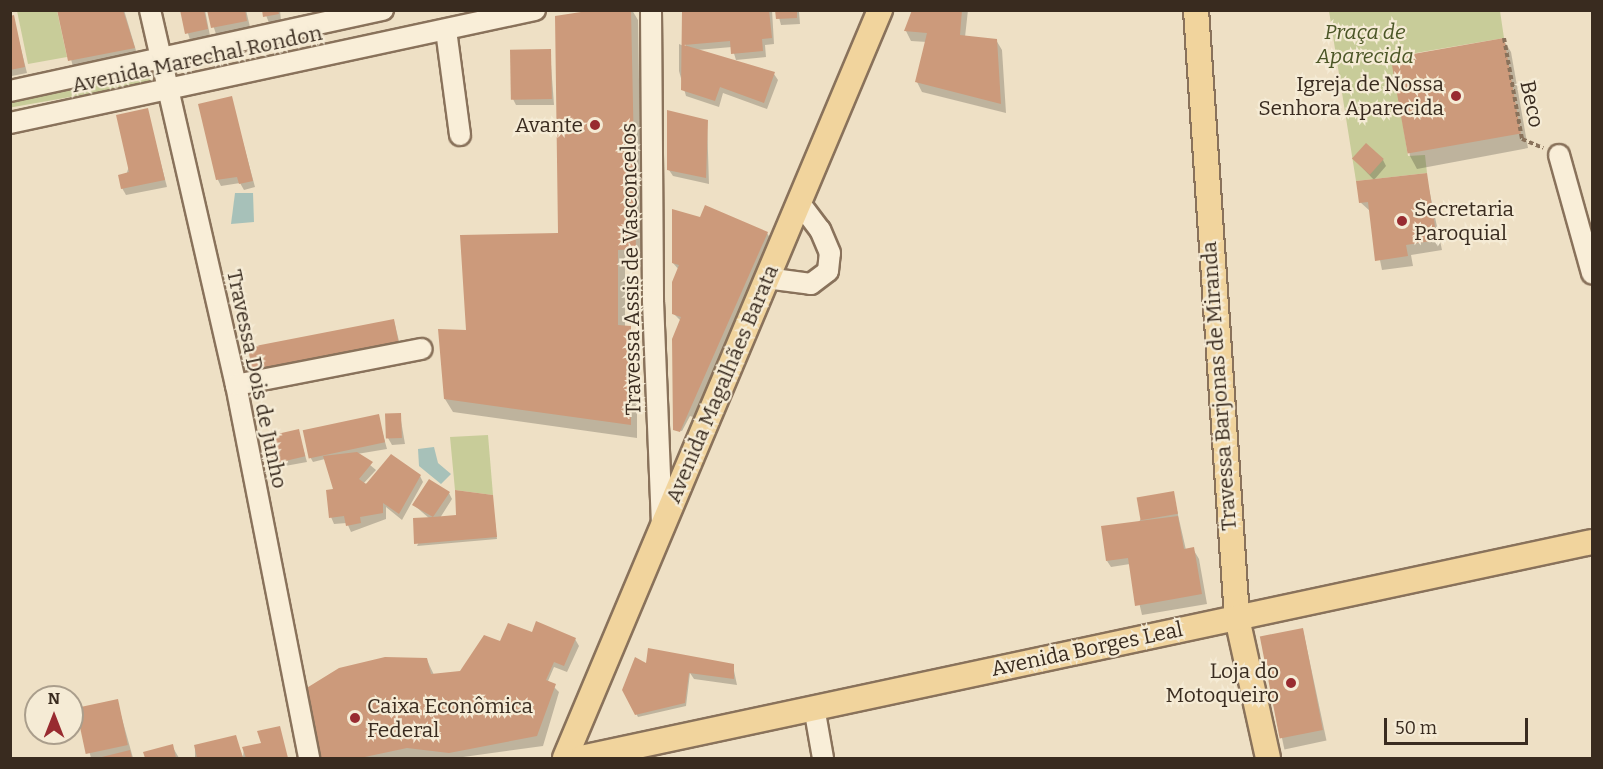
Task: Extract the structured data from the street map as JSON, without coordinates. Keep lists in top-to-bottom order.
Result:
{
  "streets": {
    "main road": ["Avenida Magalhães Barata", "Travessa Barjonas de Miranda", "Avenida Borges Leal"],
    "street": ["Avenida Marechal Rondon", "Travessa Assis de Vasconcelos", "Travessa Dois de Junho"],
    "path": ["Beco"]
  },
  "crossings": [
    ["Avenida Marechal Rondon", "Travessa Dois de Junho"],
    ["Travessa Assis de Vasconcelos", "Avenida Magalhães Barata"],
    ["Travessa Barjonas de Miranda", "Avenida Borges Leal"]
  ],
  "parks": ["Praça de Aparecida"],
  "places": [
    "Igreja de Nossa Senhora Aparecida",
    "Avante",
    "Secretaria Paroquial",
    "Loja do Motoqueiro",
    "Caixa Econômica Federal"
  ],
  "scale_bar": "50 m",
  "north": "top"
}
